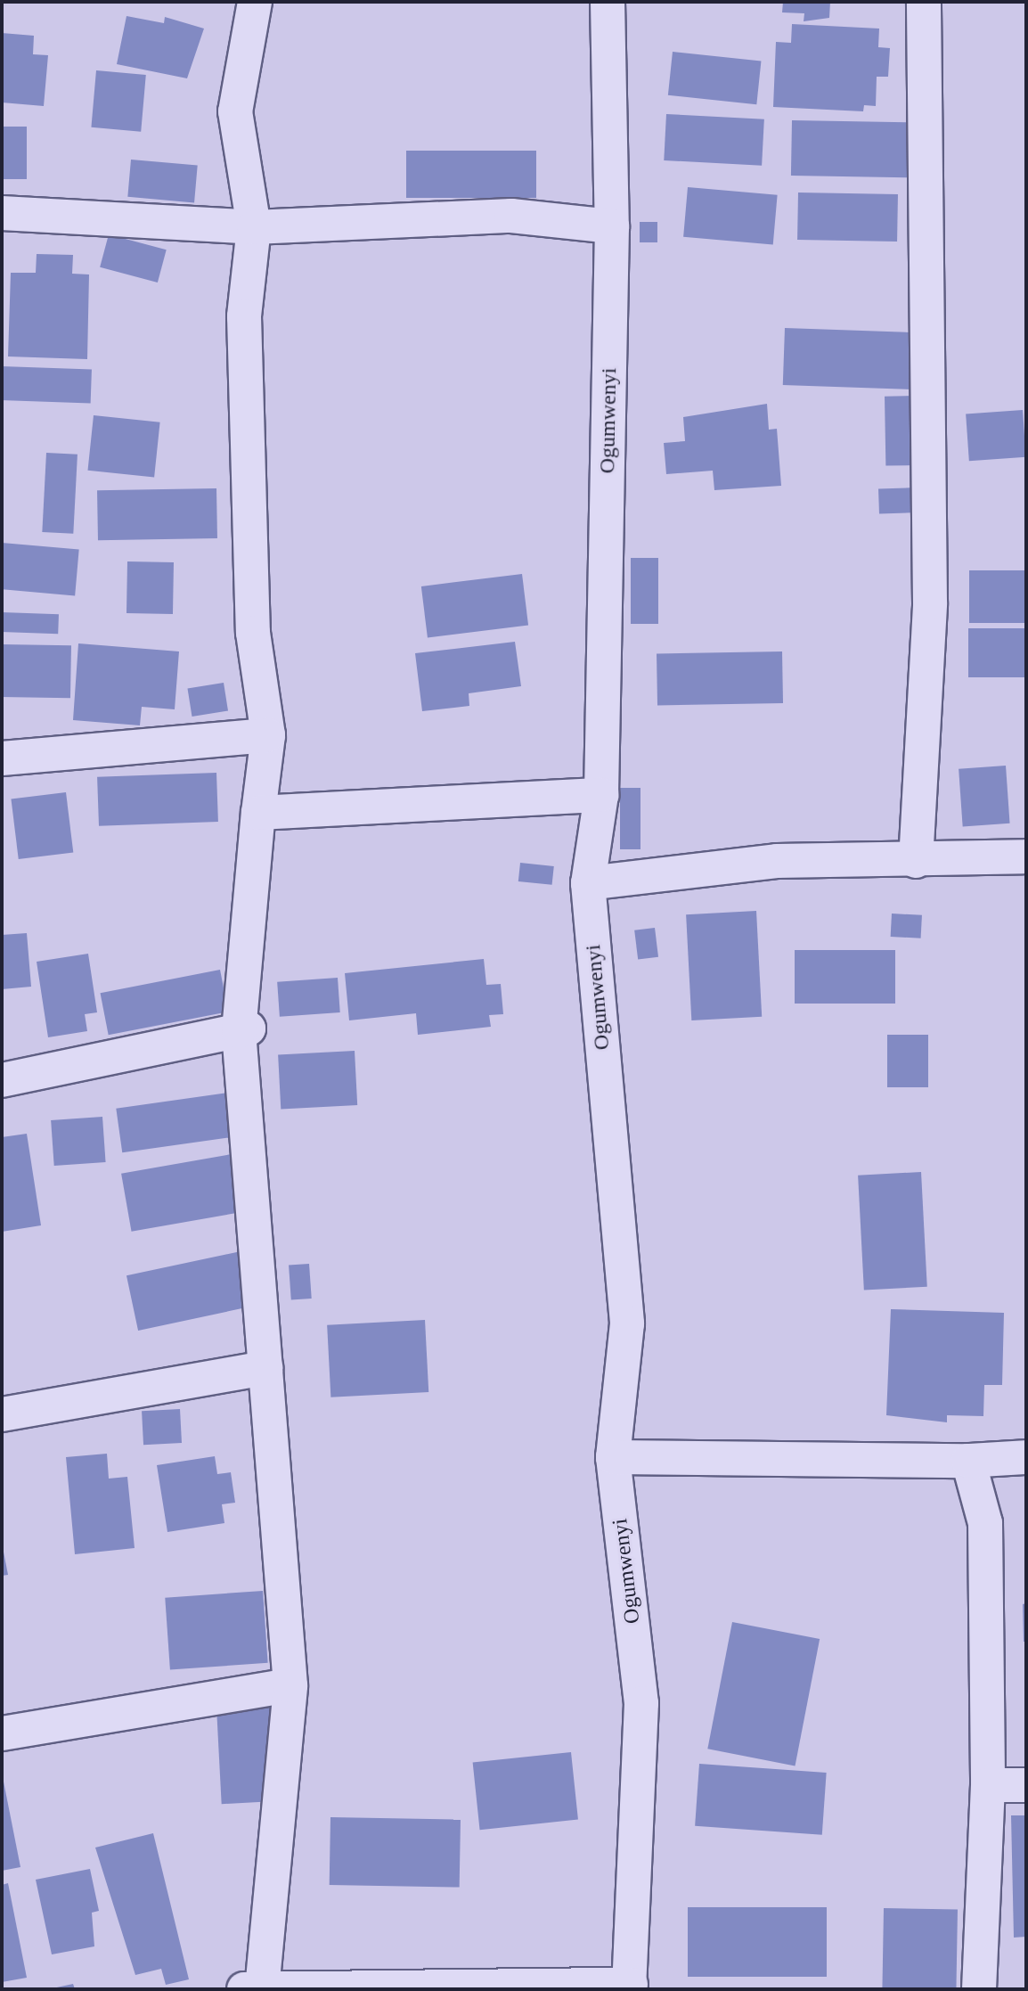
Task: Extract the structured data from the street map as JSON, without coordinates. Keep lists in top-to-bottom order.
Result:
{
  "streets": {
    "street": ["Ogumwenyi"]
  }
}
